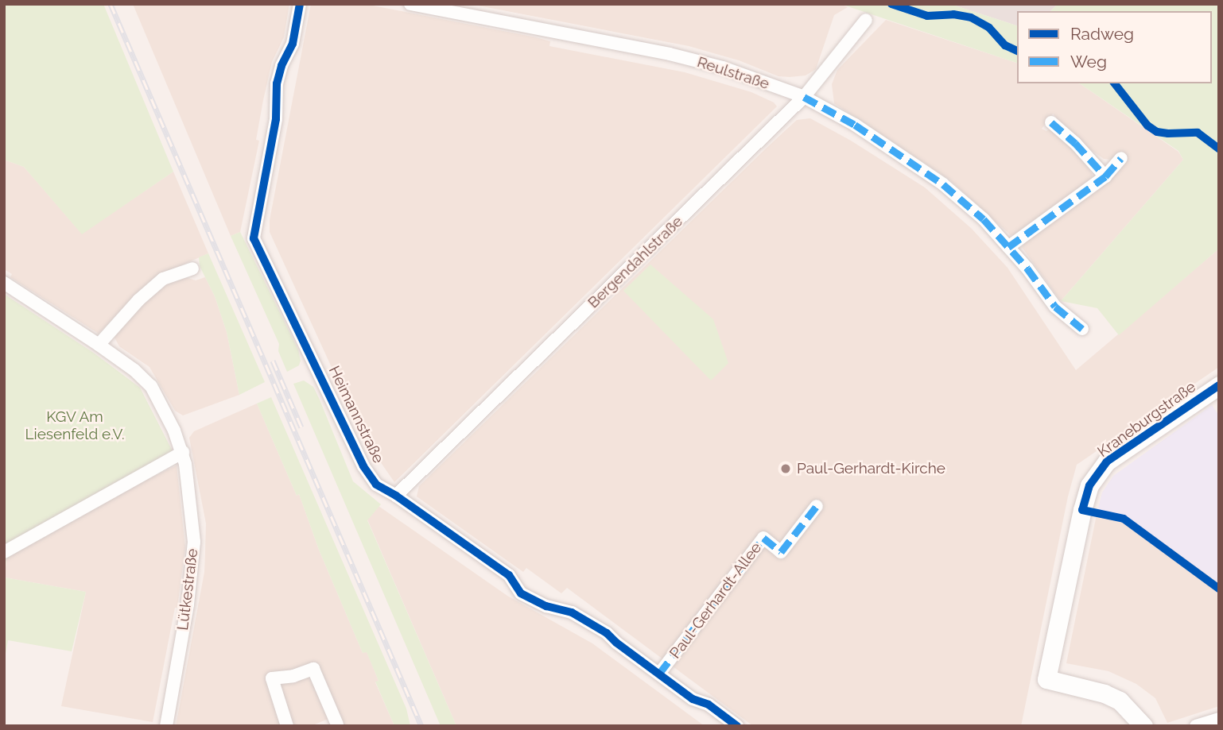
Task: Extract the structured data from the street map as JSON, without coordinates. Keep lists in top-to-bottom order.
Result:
{
  "streets": {
    "street": [
      "Reulstraße",
      "Bergendahlstraße",
      "Heimannstraße",
      "Kraneburgstraße",
      "Lütkestraße",
      "Paul-Gerhardt-Allee"
    ]
  },
  "crossings": [
    ["Reulstraße", "Bergendahlstraße"],
    ["Bergendahlstraße", "Heimannstraße"],
    ["Heimannstraße", "Paul-Gerhardt-Allee"]
  ],
  "parks": ["KGV Am Liesenfeld e.V."],
  "places": ["Paul-Gerhardt-Kirche"],
  "legend": ["Radweg", "Weg"]
}
